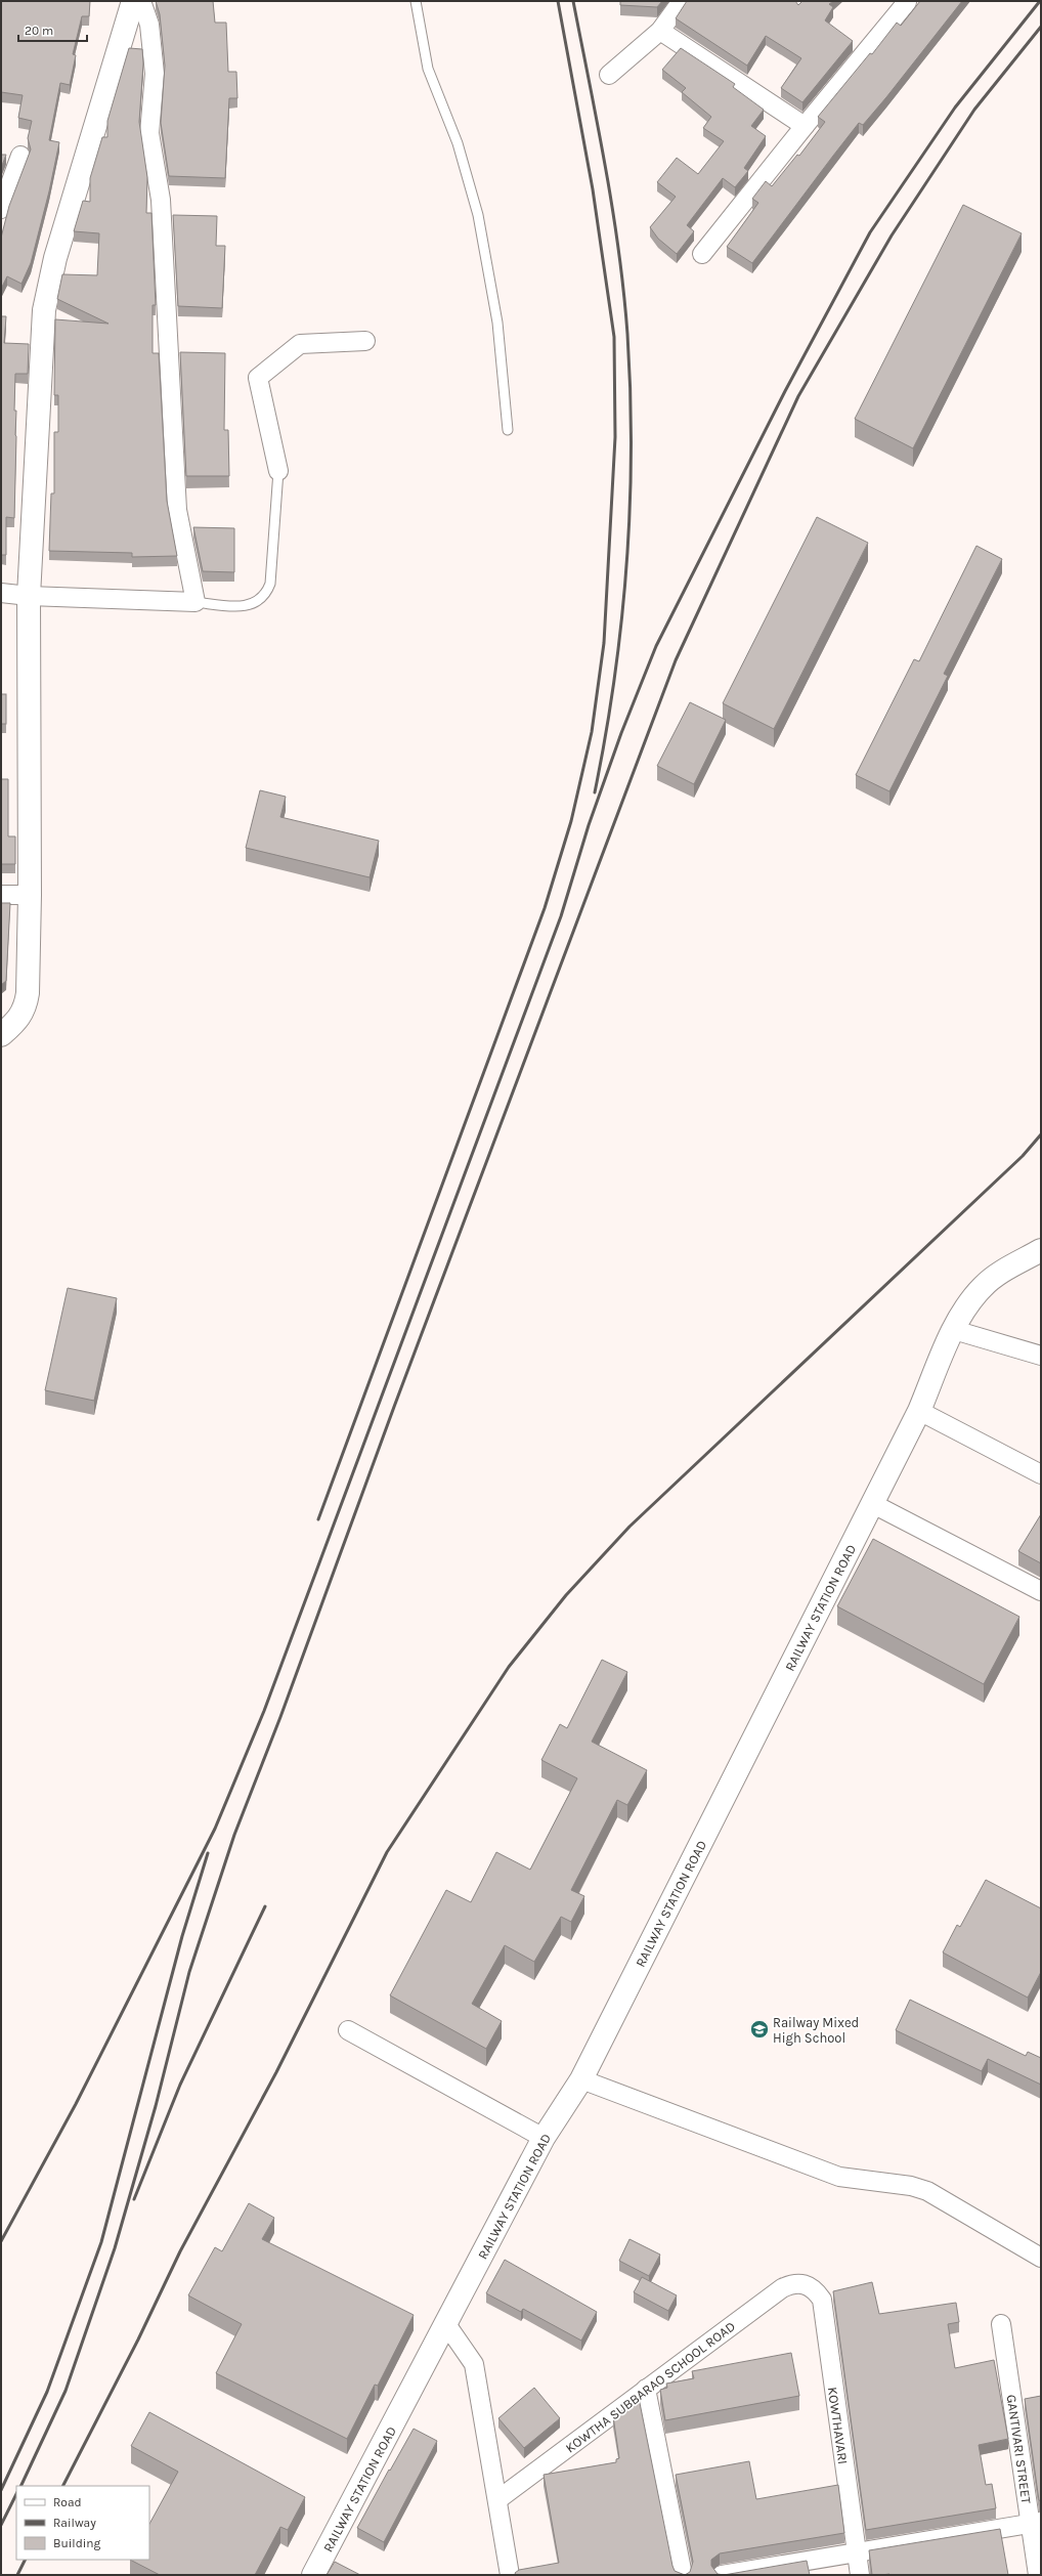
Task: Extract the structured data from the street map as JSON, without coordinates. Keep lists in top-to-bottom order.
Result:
{
  "streets": {
    "street": [
      "RAILWAY STATION ROAD",
      "KOWTHA SUBBARAO SCHOOL ROAD",
      "KOWTHAVARI",
      "GANTIVARI STREET"
    ]
  },
  "crossings": [
    ["KOWTHA SUBBARAO SCHOOL ROAD", "KOWTHAVARI"]
  ],
  "places": {
    "school or university": ["Railway Mixed High School"]
  },
  "legend": ["Road", "Railway", "Building"],
  "scale_bar": "20 m"
}
